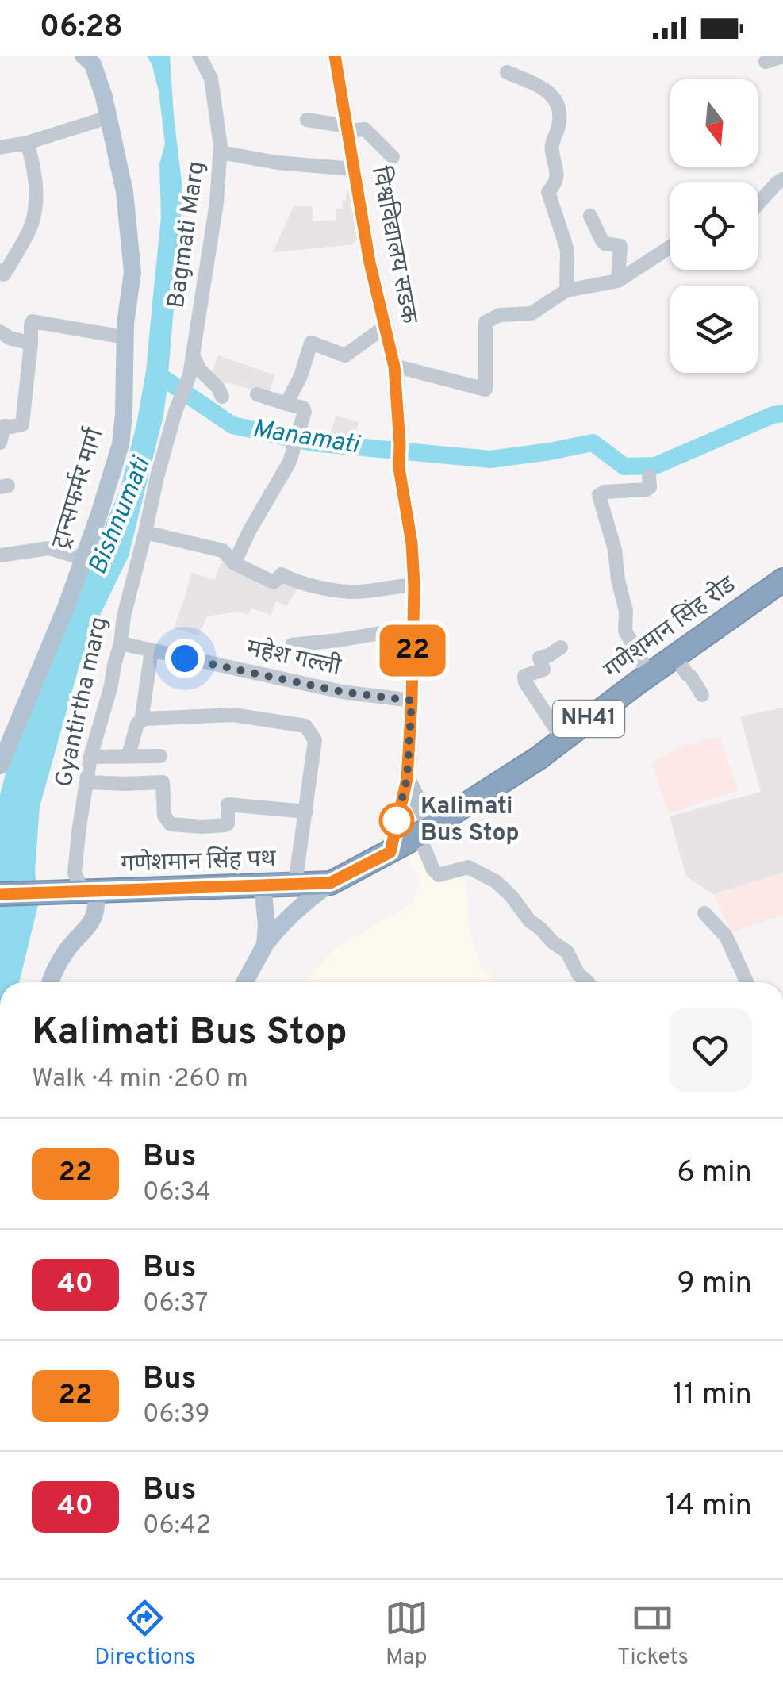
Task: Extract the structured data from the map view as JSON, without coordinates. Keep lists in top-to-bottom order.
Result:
{
  "streets": {
    "highway": ["गणेशमान सिंह रोड", "NH41", "गणेशमान सिंह पथ"],
    "main road": ["विश्वविद्यालय सडक", "ट्रान्सफर्मर मार्ग"],
    "street": ["Bagmati Marg", "महेश गल्ली", "Gyantirtha marg"]
  },
  "crossings": [
    ["Bagmati Marg", "Gyantirtha marg"],
    ["विश्वविद्यालय सडक", "गणेशमान सिंह रोड"],
    ["विश्वविद्यालय सडक", "महेश गल्ली"],
    ["विश्वविद्यालय सडक", "गणेशमान सिंह पथ"],
    ["गणेशमान सिंह रोड", "गणेशमान सिंह पथ"],
    ["महेश गल्ली", "Gyantirtha marg"],
    ["Gyantirtha marg", "गणेशमान सिंह पथ"]
  ],
  "water": ["Manamati", "Bishnumati"],
  "places": ["Kalimati Bus Stop"],
  "lines": ["bus line 22"],
  "north": "bottom",
  "page": {
    "status": "06:28",
    "on_map": "22",
    "heading": ["Kalimati Bus Stop", "Walk · 4 min · 260 m"],
    "list": [
      {
        "mark": "22",
        "name": "Bus",
        "note": "06:34",
        "value": "6 min"
      },
      {
        "mark": "40",
        "name": "Bus",
        "note": "06:37",
        "value": "9 min"
      },
      {
        "mark": "22",
        "name": "Bus",
        "note": "06:39",
        "value": "11 min"
      },
      {
        "mark": "40",
        "name": "Bus",
        "note": "06:42",
        "value": "14 min"
      }
    ],
    "tabs": ["Directions", "Map", "Tickets"]
  }
}
